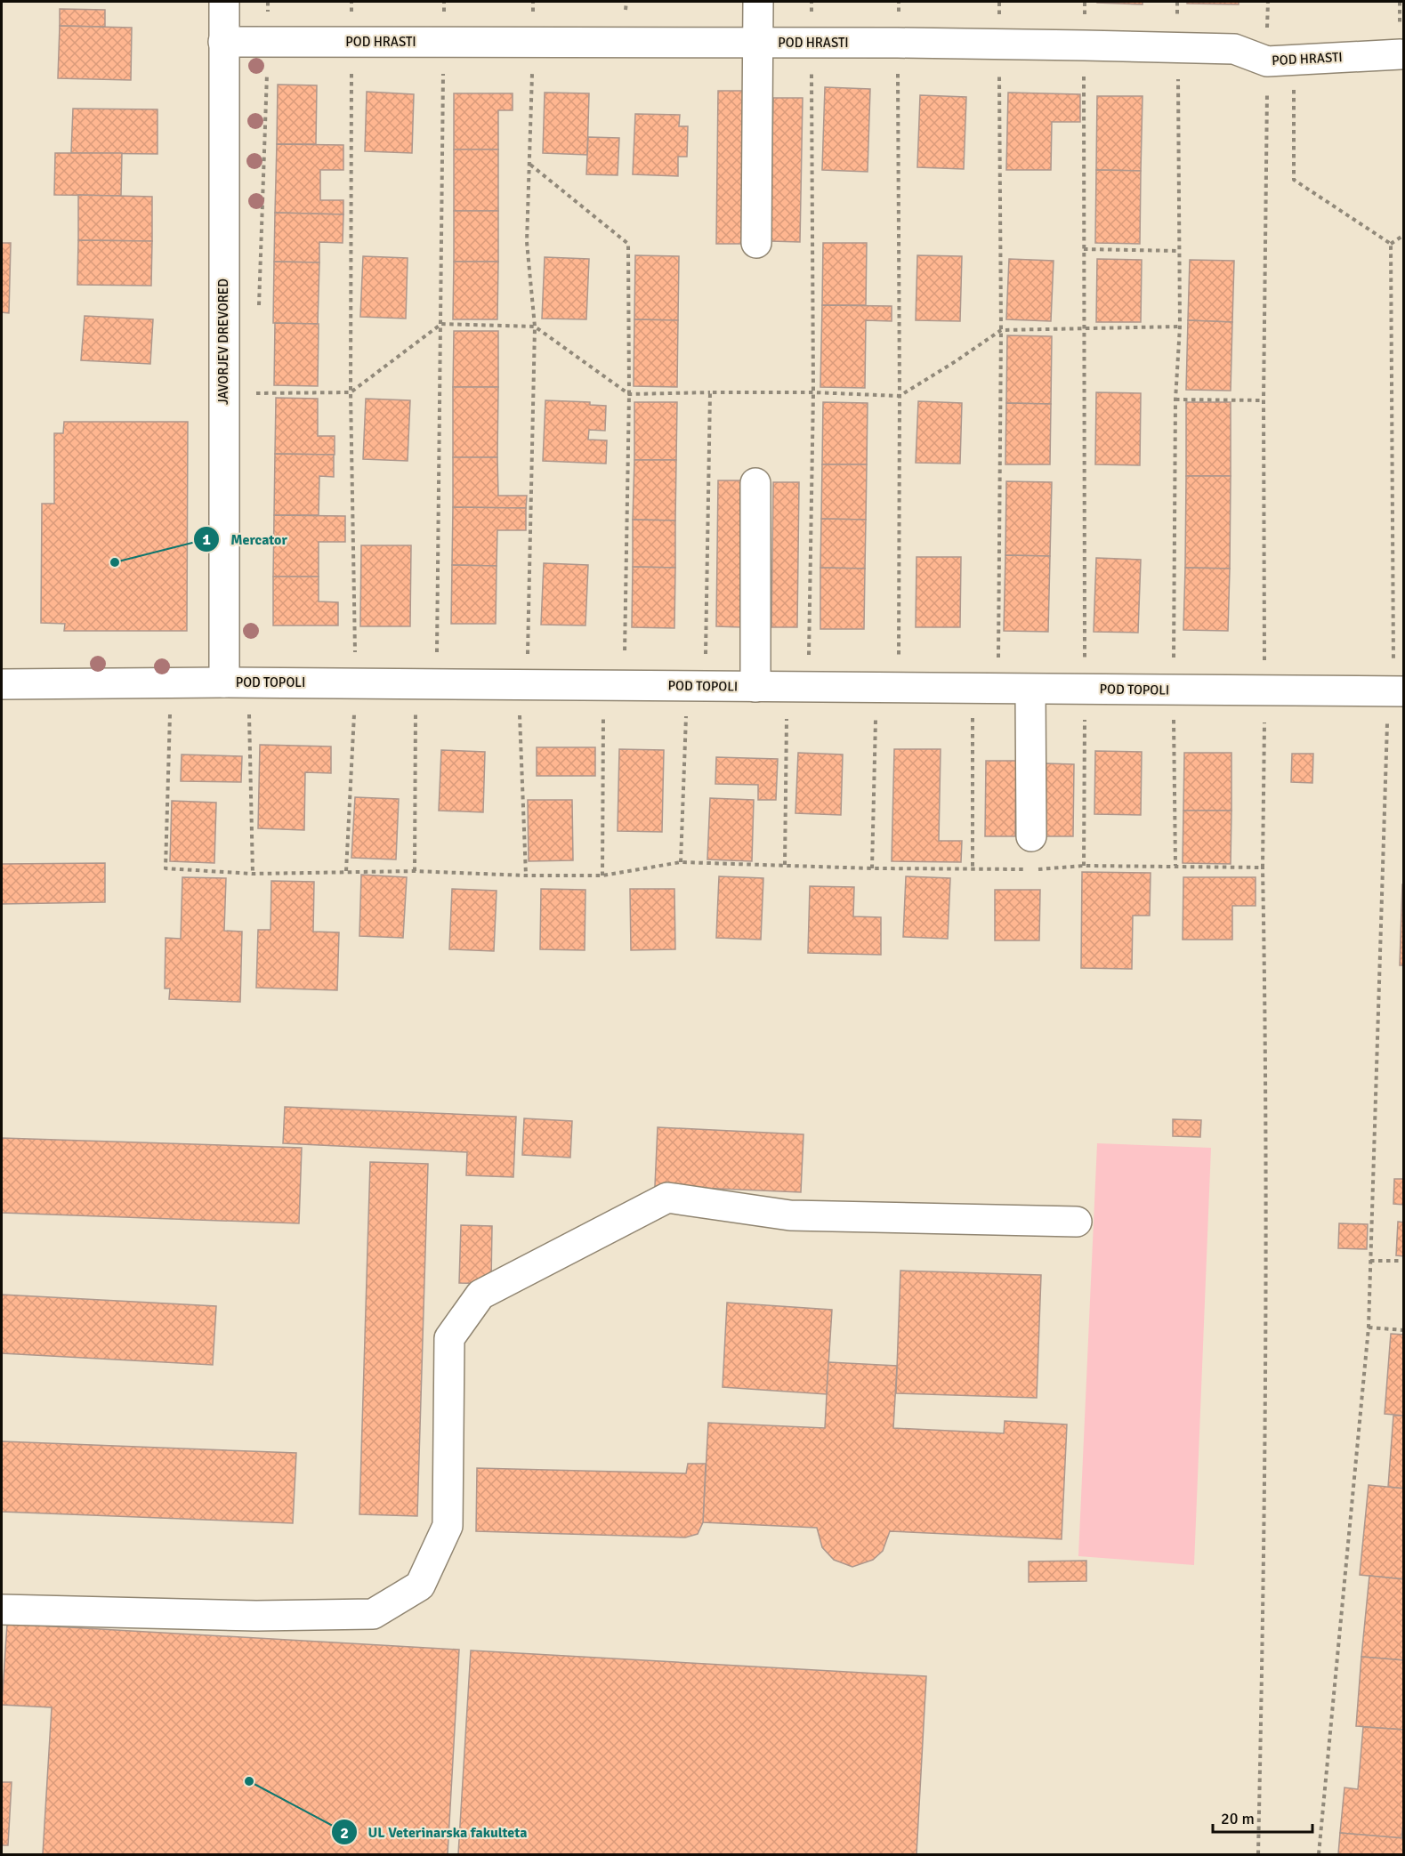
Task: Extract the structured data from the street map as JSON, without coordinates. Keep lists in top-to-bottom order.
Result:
{
  "streets": {
    "street": ["POD HRASTI", "JAVORJEV DREVORED", "POD TOPOLI"]
  },
  "crossings": [
    ["POD HRASTI", "JAVORJEV DREVORED"],
    ["JAVORJEV DREVORED", "POD TOPOLI"]
  ],
  "places": ["Mercator", "UL Veterinarska fakulteta"],
  "scale_bar": "20 m"
}
